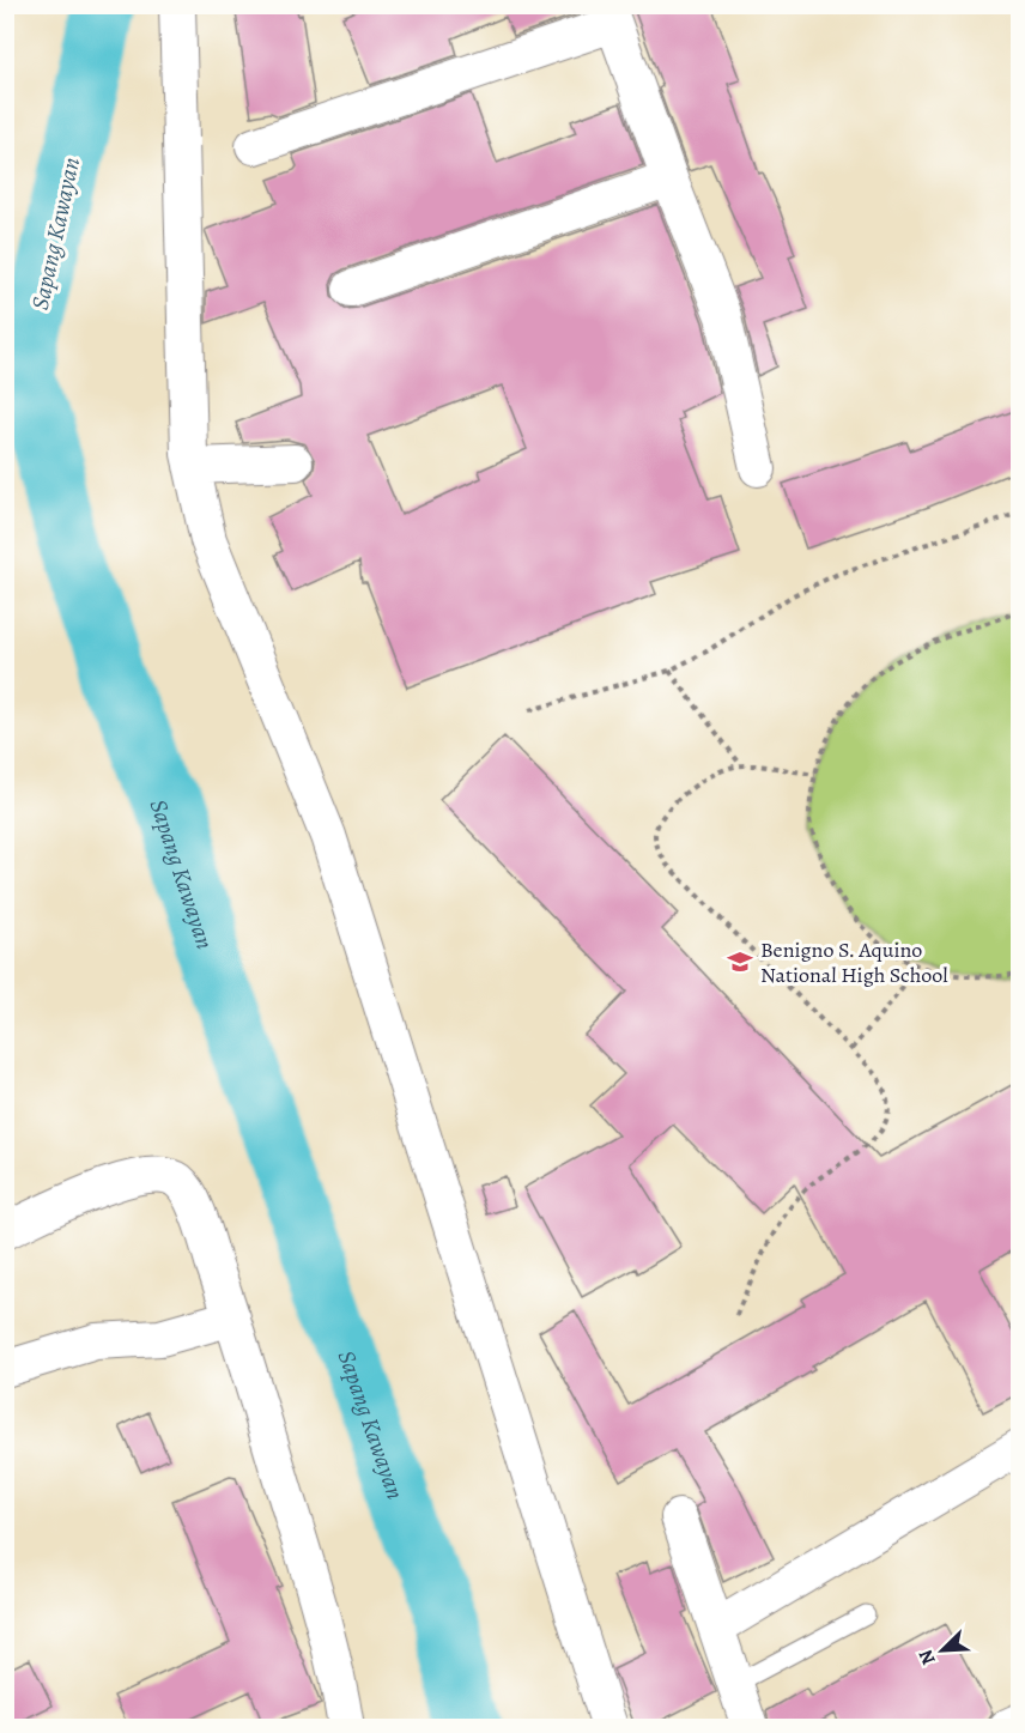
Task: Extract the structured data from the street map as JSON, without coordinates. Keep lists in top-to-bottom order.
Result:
{
  "water": ["Sapang Kawayan"],
  "places": {
    "school or university": ["Benigno S. Aquino National High School"]
  },
  "north": "bottom left"
}
